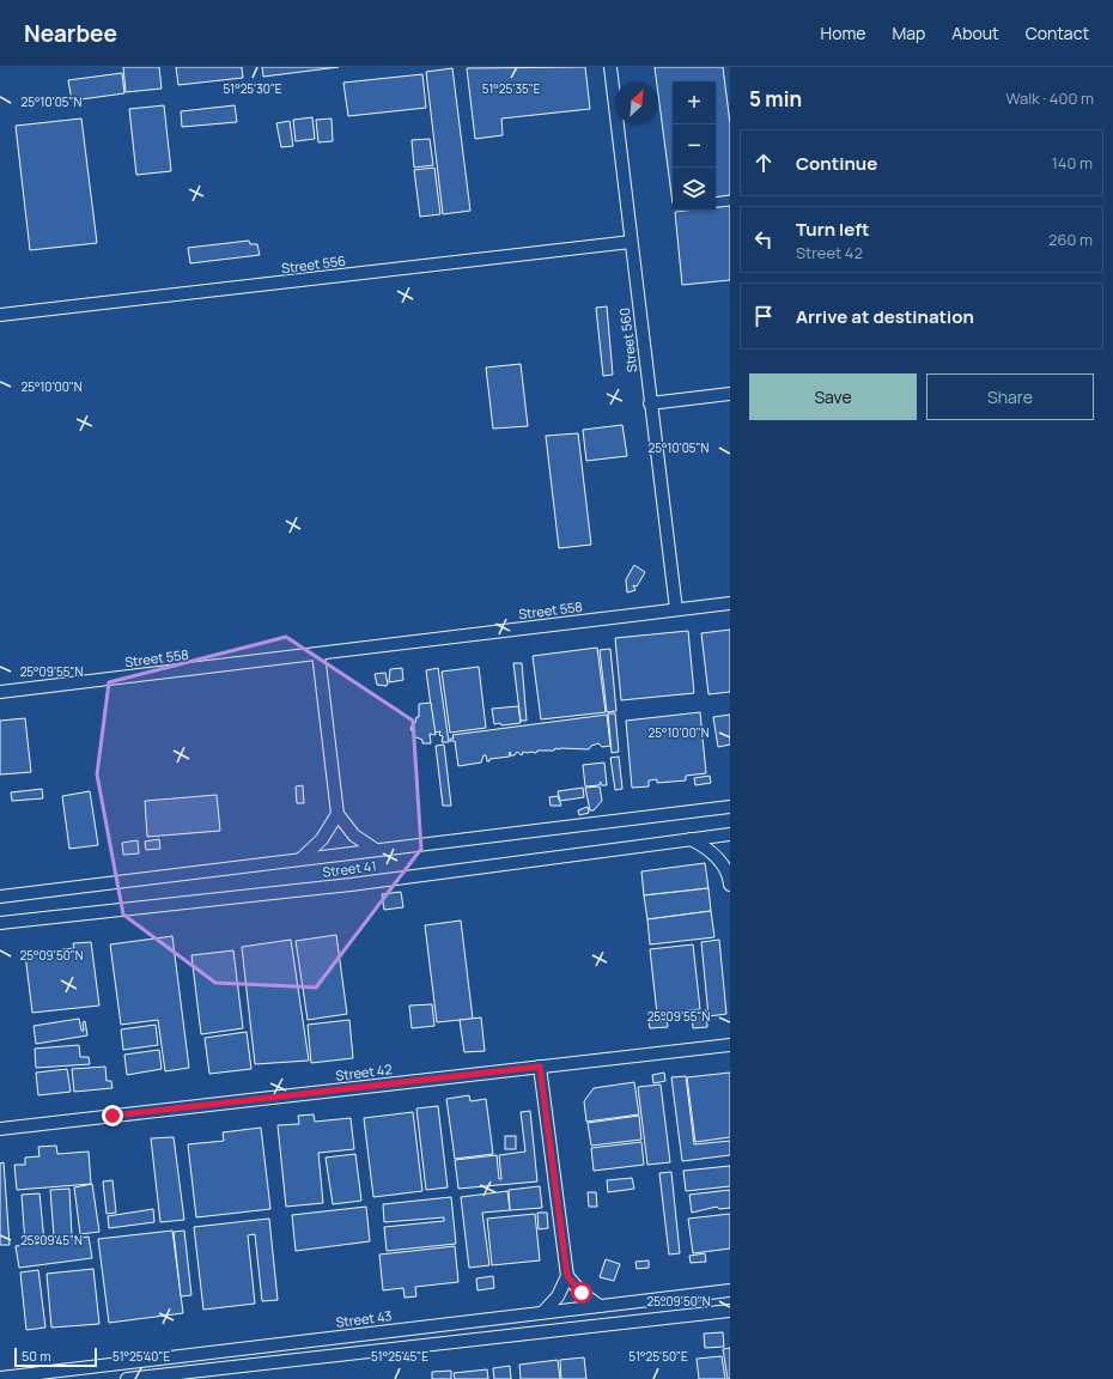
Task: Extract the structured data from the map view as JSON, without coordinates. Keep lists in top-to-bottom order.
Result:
{
  "streets": {
    "street": [
      "Street 556",
      "Street 560",
      "Street 558",
      "Street 41",
      "Street 42",
      "Street 43"
    ]
  },
  "crossings": [
    ["Street 556", "Street 560"],
    ["Street 560", "Street 558"]
  ],
  "scale_bar": "50 m",
  "north": "top right",
  "page": {
    "header": "Nearbee",
    "nav": [
      "Home",
      "Map",
      "About",
      "Contact"
    ],
    "heading": ["5 min", "Walk · 400 m"],
    "map_buttons": ["+", "−"],
    "list": [
      ["Continue", "140 m"],
      ["Turn left", "Street 42", "260 m"],
      "Arrive at destination"
    ],
    "buttons": ["Save", "Share"],
    "scale": "50 m"
  },
  "coordinates": [
    "51°25'30\"E",
    "51°25'35\"E",
    "25°10'05\"N",
    "25°10'00\"N",
    "25°09'55\"N",
    "25°09'50\"N",
    "25°09'45\"N",
    "51°25'40\"E",
    "51°25'45\"E",
    "51°25'50\"E"
  ]
}
